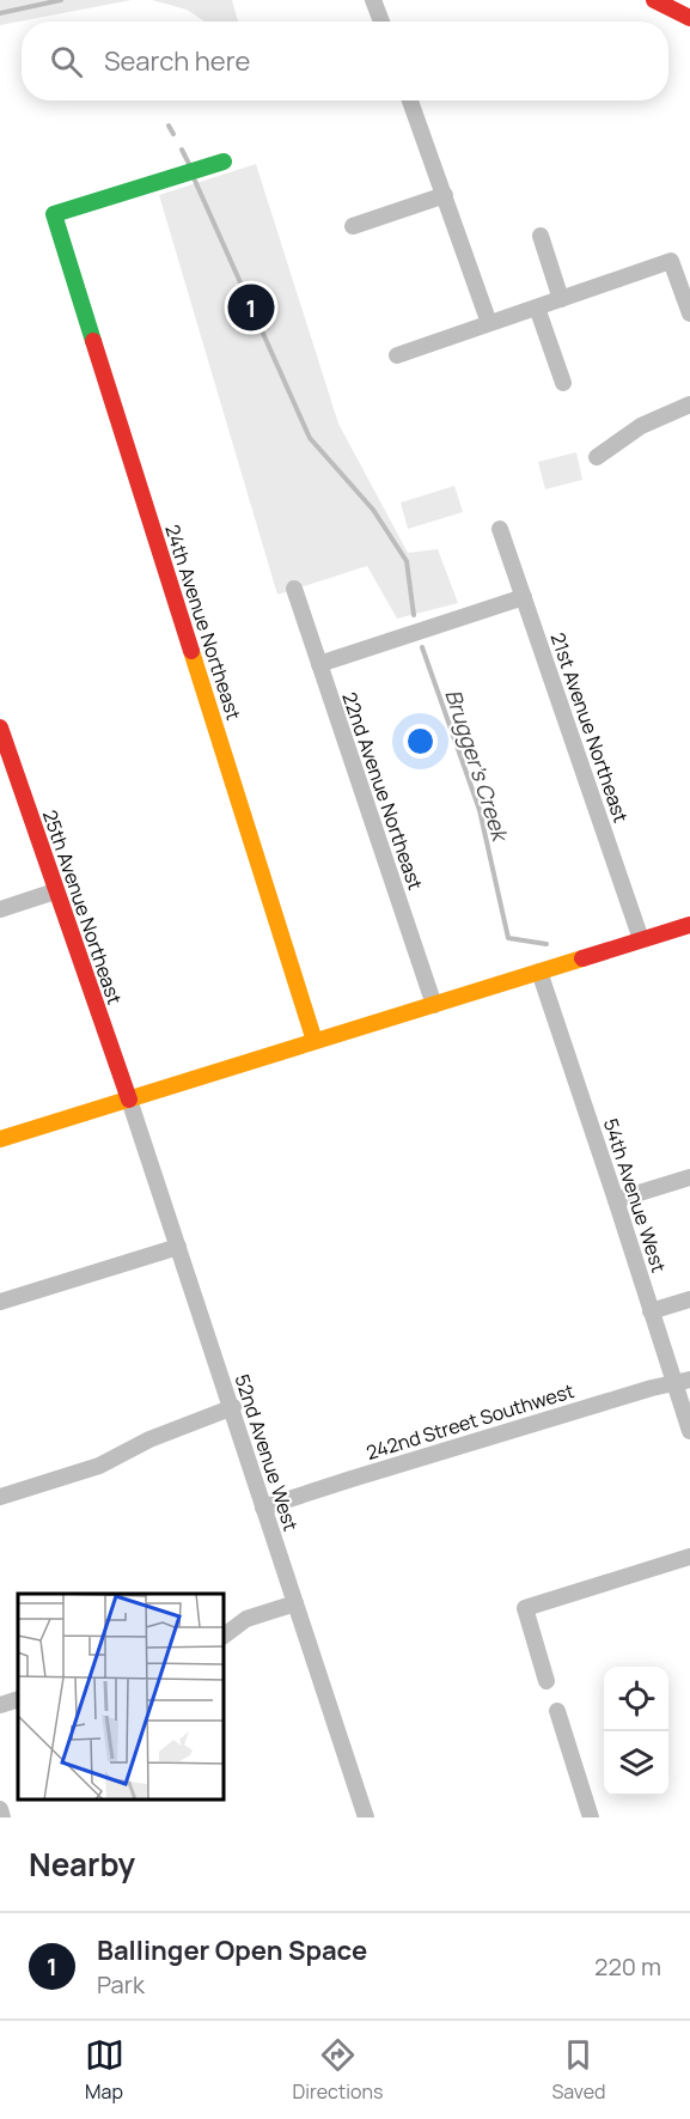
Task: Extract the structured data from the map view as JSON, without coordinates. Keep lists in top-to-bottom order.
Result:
{
  "streets": {
    "street": [
      "24th Avenue Northeast",
      "21st Avenue Northeast",
      "22nd Avenue Northeast",
      "25th Avenue Northeast",
      "54th Avenue West",
      "242nd Street Southwest",
      "52nd Avenue West"
    ]
  },
  "crossings": [
    ["25th Avenue Northeast", "52nd Avenue West"],
    ["54th Avenue West", "242nd Street Southwest"],
    ["242nd Street Southwest", "52nd Avenue West"]
  ],
  "water": ["Brugger's Creek"],
  "page": {
    "search": "Search here",
    "pins": "1",
    "heading": "Nearby",
    "list": [
      {
        "mark": "1",
        "name": "Ballinger Open Space",
        "note": "Park",
        "value": "220 m"
      }
    ],
    "nav": ["Map", "Directions", "Saved"]
  }
}
